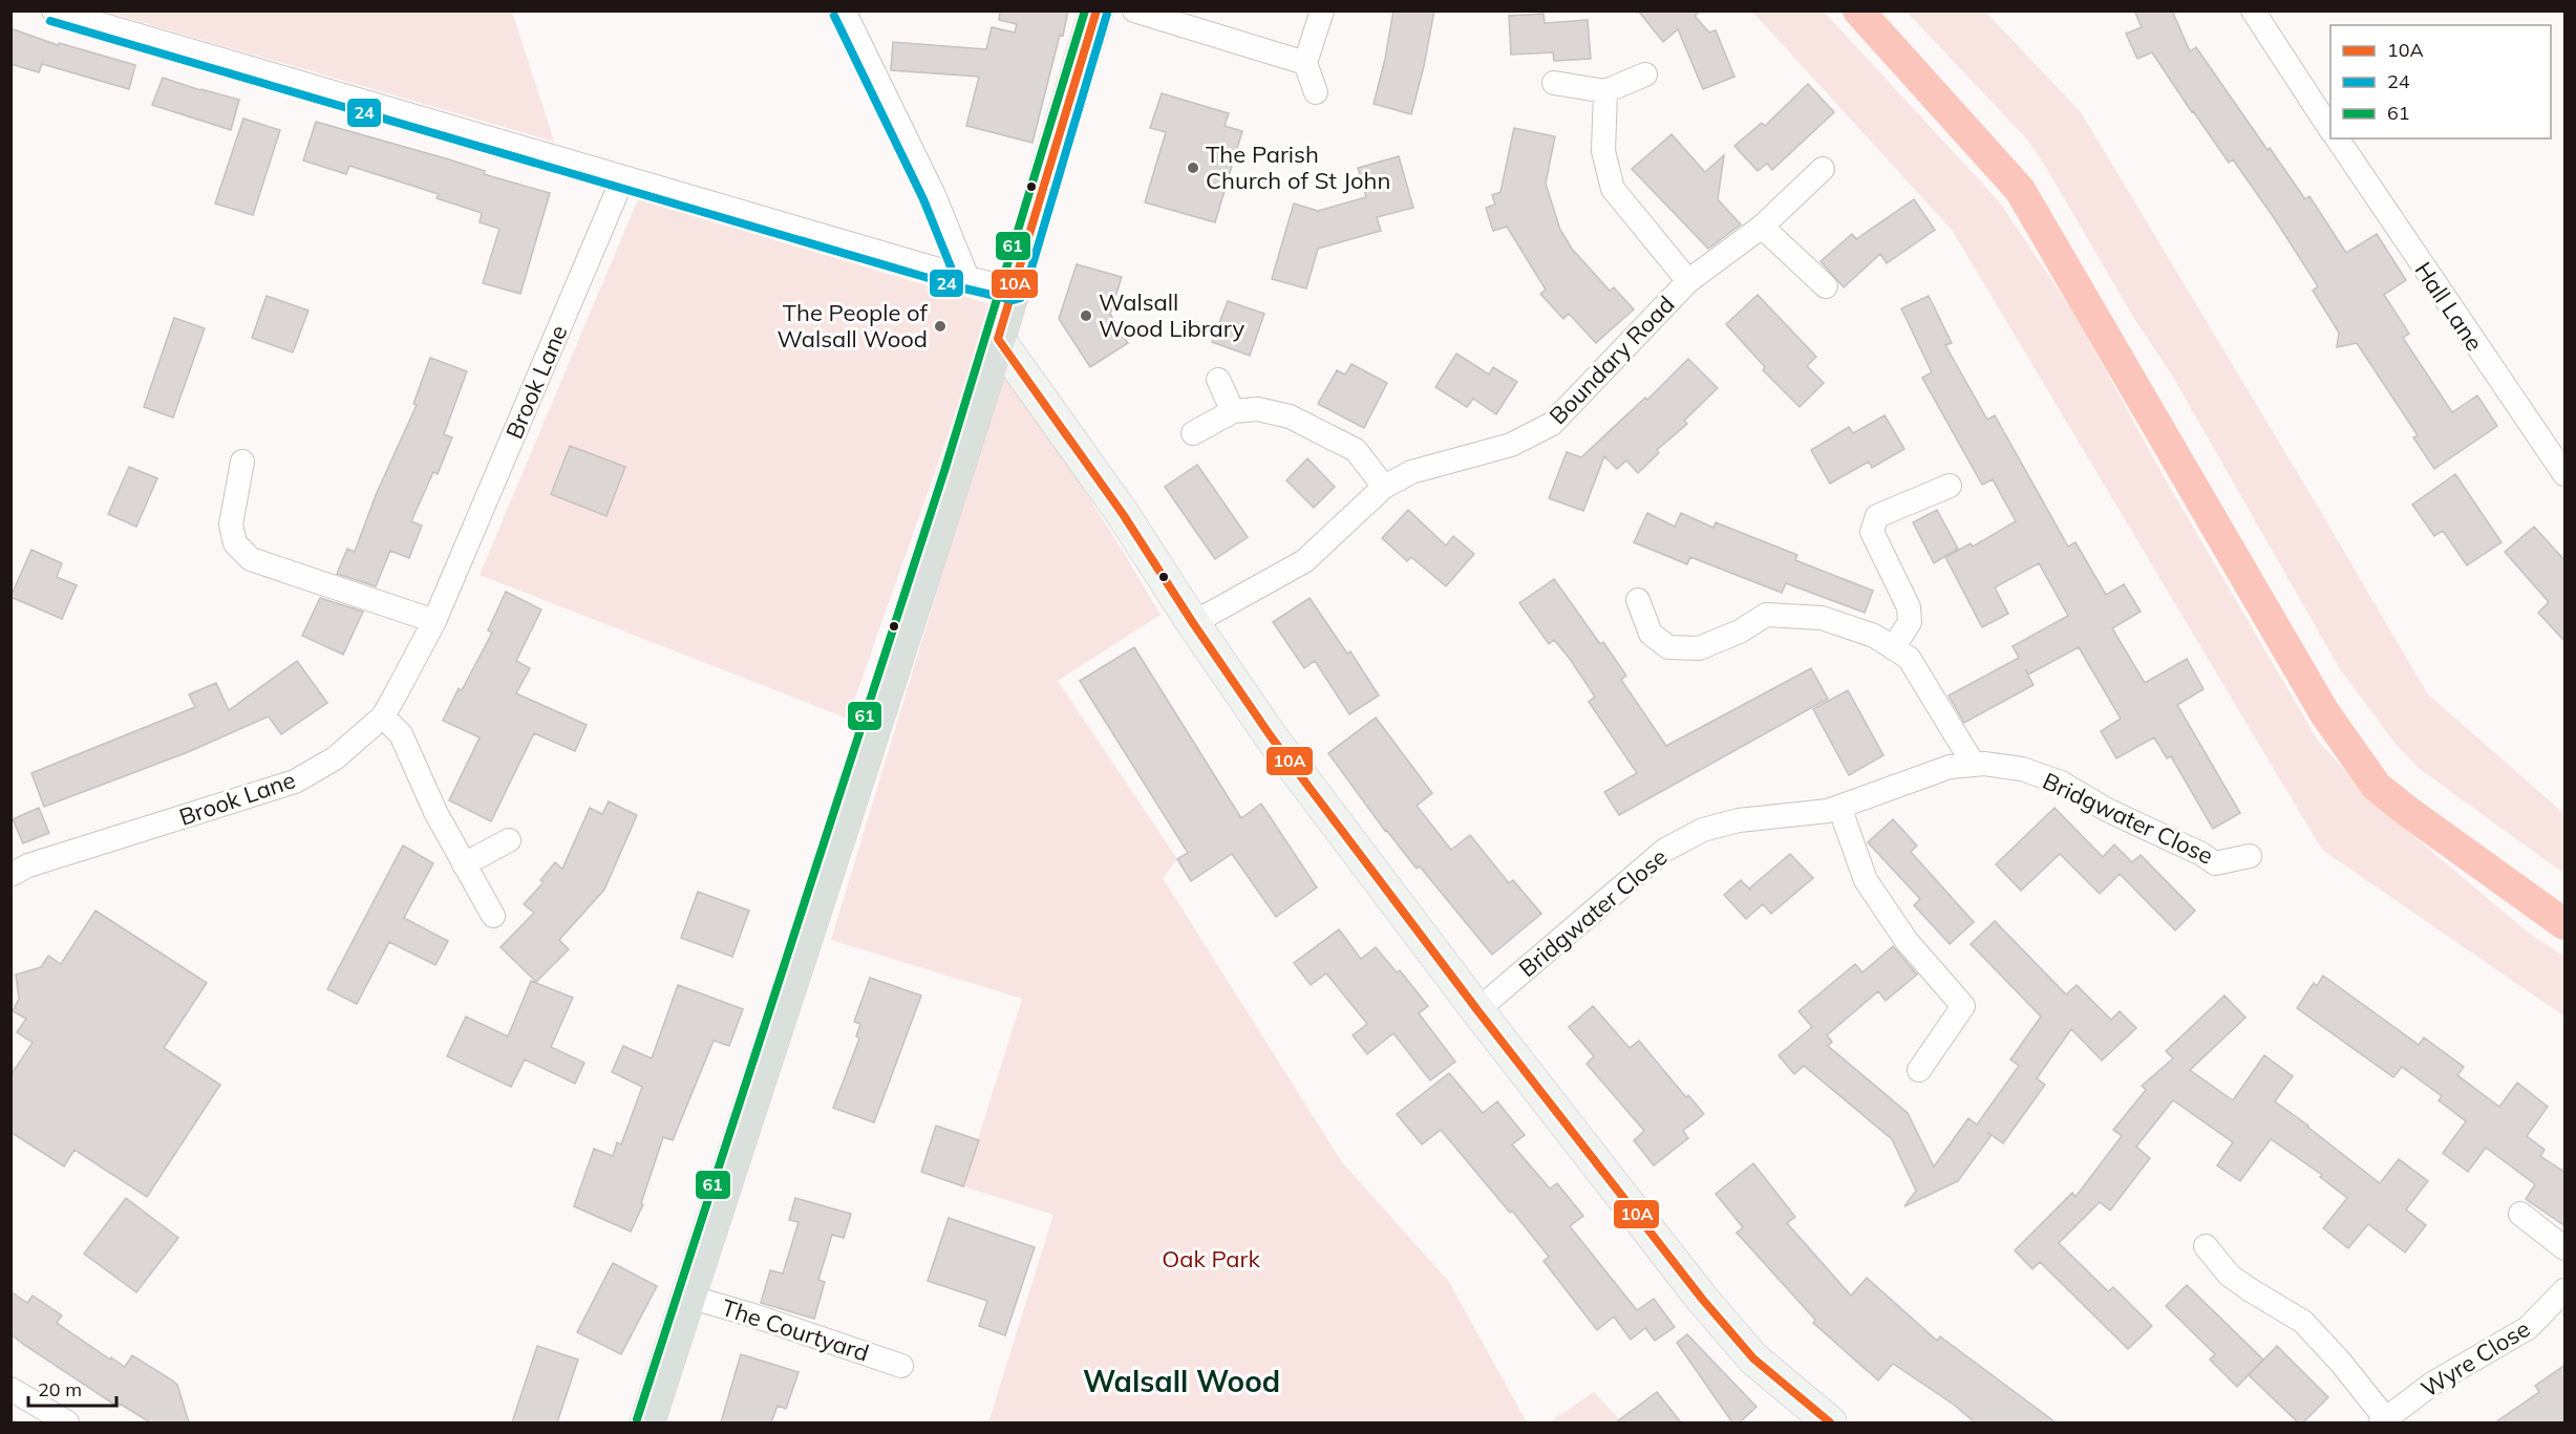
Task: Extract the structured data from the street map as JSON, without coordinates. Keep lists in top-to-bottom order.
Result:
{
  "streets": {
    "street": [
      "Hall Lane",
      "Boundary Road",
      "Brook Lane",
      "Bridgwater Close",
      "The Courtyard",
      "Wyre Close"
    ]
  },
  "districts": ["Walsall Wood"],
  "parks": ["Oak Park"],
  "places": ["The Parish Church of St John", "Walsall Wood Library", "The People of Walsall Wood"],
  "lines": ["transit line 10A", "transit line 61", "transit line 24"],
  "legend": ["10A", "24", "61"],
  "scale_bar": "20 m"
}
